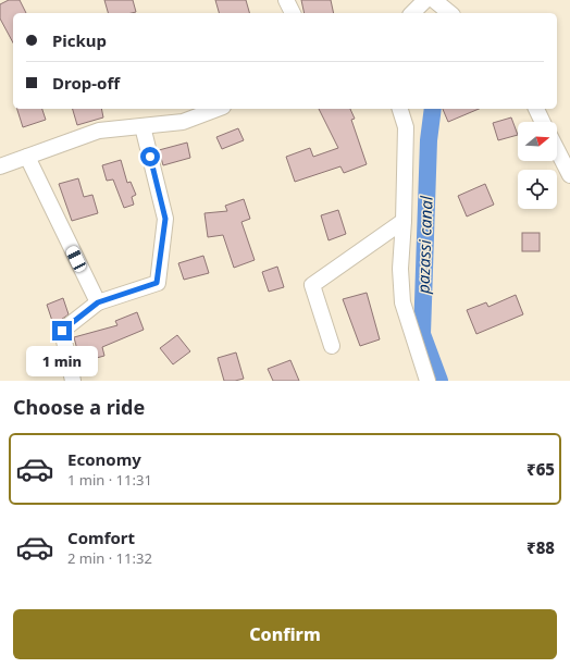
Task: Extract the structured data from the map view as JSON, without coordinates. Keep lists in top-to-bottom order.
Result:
{
  "water": ["pazassi canal"],
  "north": "right",
  "page": {
    "banner": ["Pickup", "Drop-off"],
    "bubble": "1 min",
    "heading": "Choose a ride",
    "list": [
      {
        "name": "Economy",
        "note": "1 min · 11:31",
        "value": "₹65"
      },
      {
        "name": "Comfort",
        "note": "2 min · 11:32",
        "value": "₹88"
      }
    ],
    "buttons": "Confirm"
  }
}
